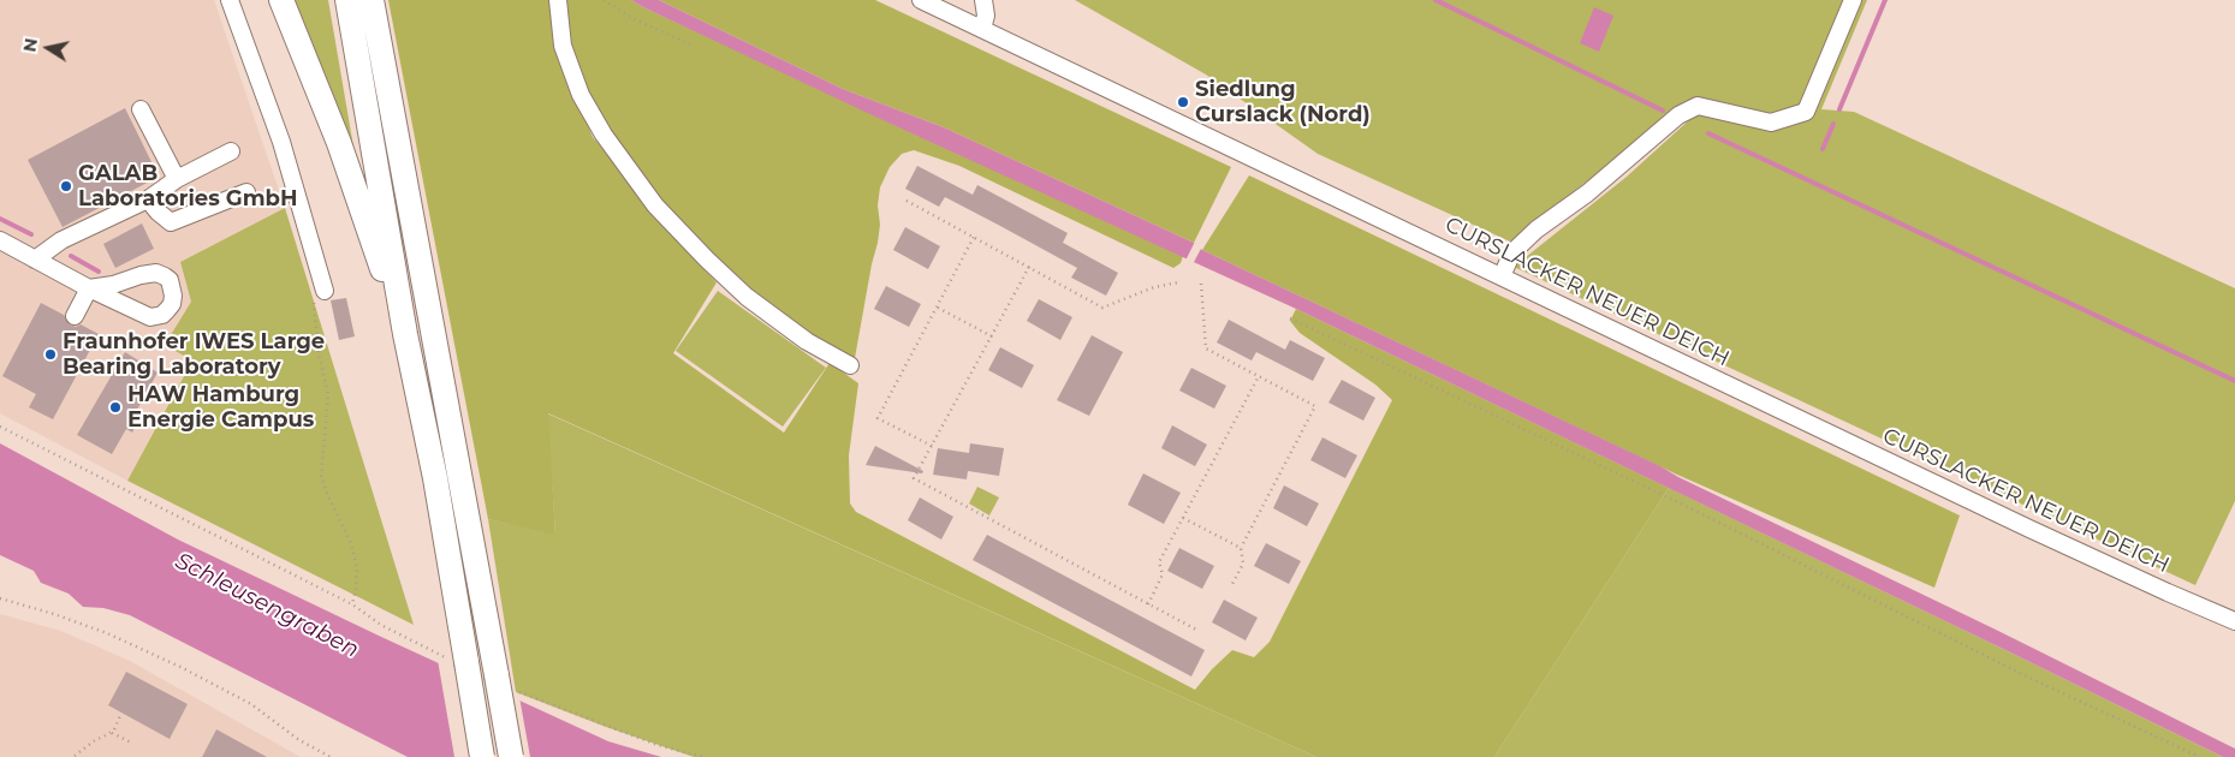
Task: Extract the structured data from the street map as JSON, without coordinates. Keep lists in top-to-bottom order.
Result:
{
  "streets": {
    "street": ["CURSLACKER NEUER DEICH"]
  },
  "water": ["Schleusengraben"],
  "places": [
    "Siedlung Curslack (Nord)",
    "GALAB Laboratories GmbH",
    "Fraunhofer IWES Large Bearing Laboratory",
    "HAW Hamburg Energie Campus"
  ],
  "north": "left"
}
